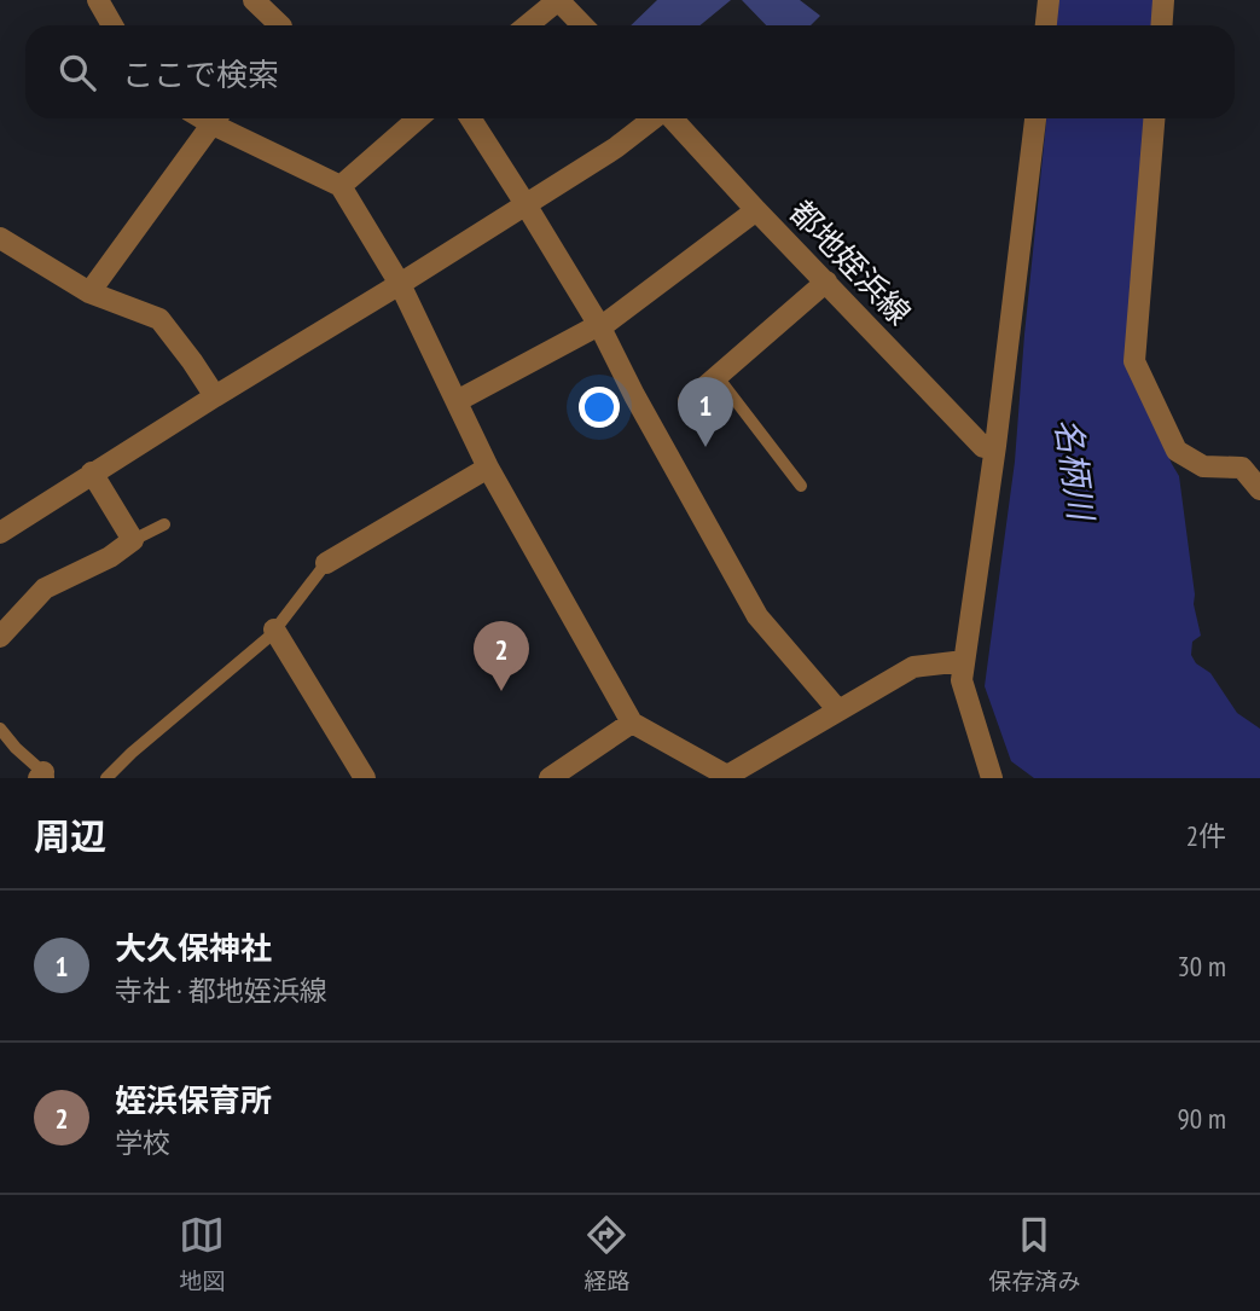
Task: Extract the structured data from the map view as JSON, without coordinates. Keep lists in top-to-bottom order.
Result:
{
  "streets": {
    "street": ["都地姪浜線"]
  },
  "water": ["名柄川"],
  "page": {
    "search": "ここで検索",
    "pins": ["1", "2"],
    "heading": ["周辺", "2件"],
    "list": [
      {
        "mark": "1",
        "name": "大久保神社",
        "note": "寺社 · 都地姪浜線",
        "value": "30 m"
      },
      {
        "mark": "2",
        "name": "姪浜保育所",
        "note": "学校",
        "value": "90 m"
      }
    ],
    "nav": ["地図", "経路", "保存済み"]
  }
}
